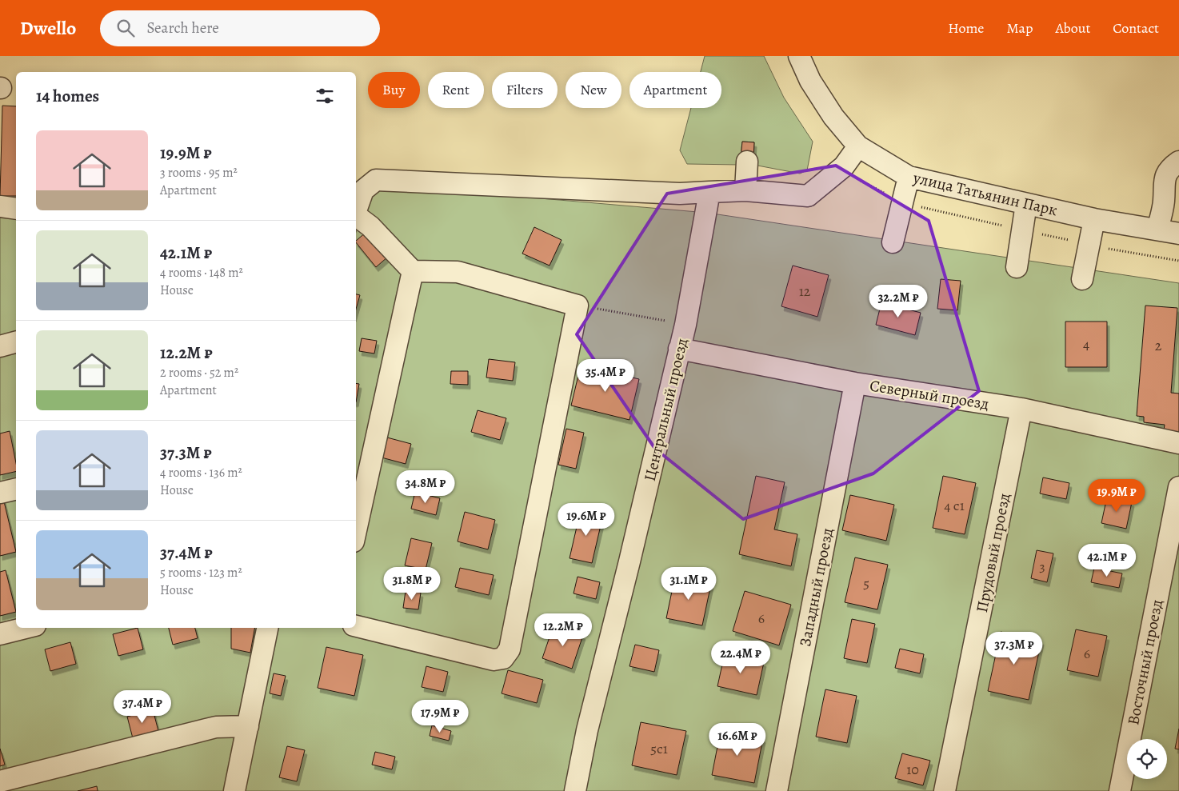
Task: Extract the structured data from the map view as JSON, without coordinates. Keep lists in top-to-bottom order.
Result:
{
  "streets": {
    "street": [
      "улица Татьянин Парк",
      "Северный проезд",
      "Центральный проезд",
      "Прудовый проезд",
      "Западный проезд",
      "Восточный проезд"
    ]
  },
  "crossings": [
    ["Северный проезд", "Центральный проезд"],
    ["Северный проезд", "Прудовый проезд"],
    ["Северный проезд", "Западный проезд"]
  ],
  "house_numbers": [
    "12",
    "4",
    "2",
    "4 с1",
    "3",
    "5",
    "6",
    "6",
    "5с1",
    "10"
  ],
  "page": {
    "header": "Dwello",
    "search": "Search here",
    "nav": [
      "Home",
      "Map",
      "About",
      "Contact"
    ],
    "chip": [
      "Buy",
      "Rent",
      "Filters",
      "New",
      "Apartment"
    ],
    "heading": "14 homes",
    "list": [
      {
        "name": "19.9M ₽",
        "note": "3 rooms · 95 m² · Apartment"
      },
      {
        "name": "42.1M ₽",
        "note": "4 rooms · 148 m² · House"
      },
      {
        "name": "12.2M ₽",
        "note": "2 rooms · 52 m² · Apartment"
      },
      {
        "name": "37.3M ₽",
        "note": "4 rooms · 136 m² · House"
      },
      {
        "name": "37.4M ₽",
        "note": "5 rooms · 123 m² · House"
      }
    ],
    "price": [
      "32.2M ₽",
      "35.4M ₽",
      "34.8M ₽",
      "19.9M ₽",
      "19.6M ₽",
      "42.1M ₽",
      "31.8M ₽",
      "31.1M ₽",
      "12.2M ₽",
      "37.3M ₽",
      "22.4M ₽",
      "37.4M ₽",
      "17.9M ₽",
      "16.6M ₽"
    ]
  }
}
